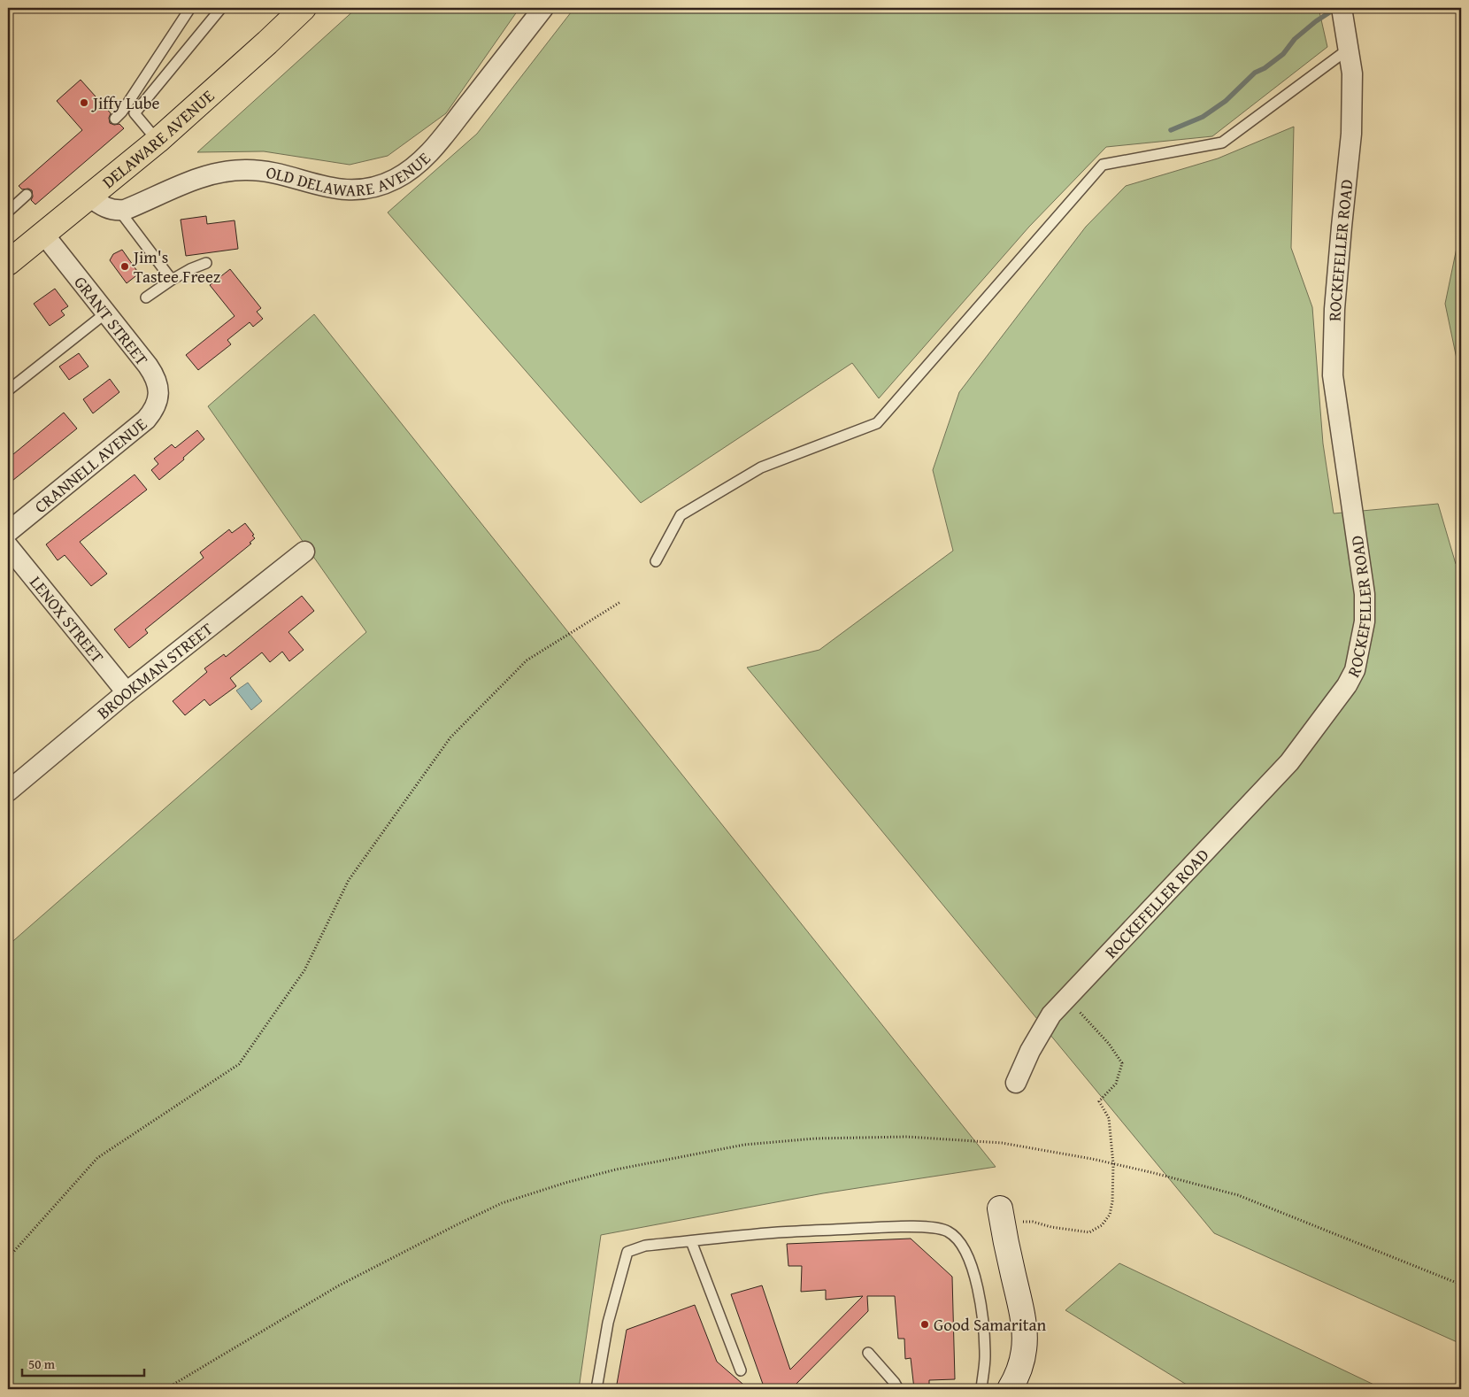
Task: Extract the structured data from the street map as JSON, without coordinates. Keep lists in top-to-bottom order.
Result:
{
  "streets": {
    "main road": ["DELAWARE AVENUE"],
    "street": [
      "OLD DELAWARE AVENUE",
      "ROCKEFELLER ROAD",
      "GRANT STREET",
      "CRANNELL AVENUE",
      "LENOX STREET",
      "BROOKMAN STREET"
    ]
  },
  "crossings": [
    ["DELAWARE AVENUE", "GRANT STREET"],
    ["GRANT STREET", "CRANNELL AVENUE"],
    ["LENOX STREET", "BROOKMAN STREET"]
  ],
  "places": ["Jiffy Lube", "Jim's Tastee Freez", "Good Samaritan"],
  "scale_bar": "50 m"
}
